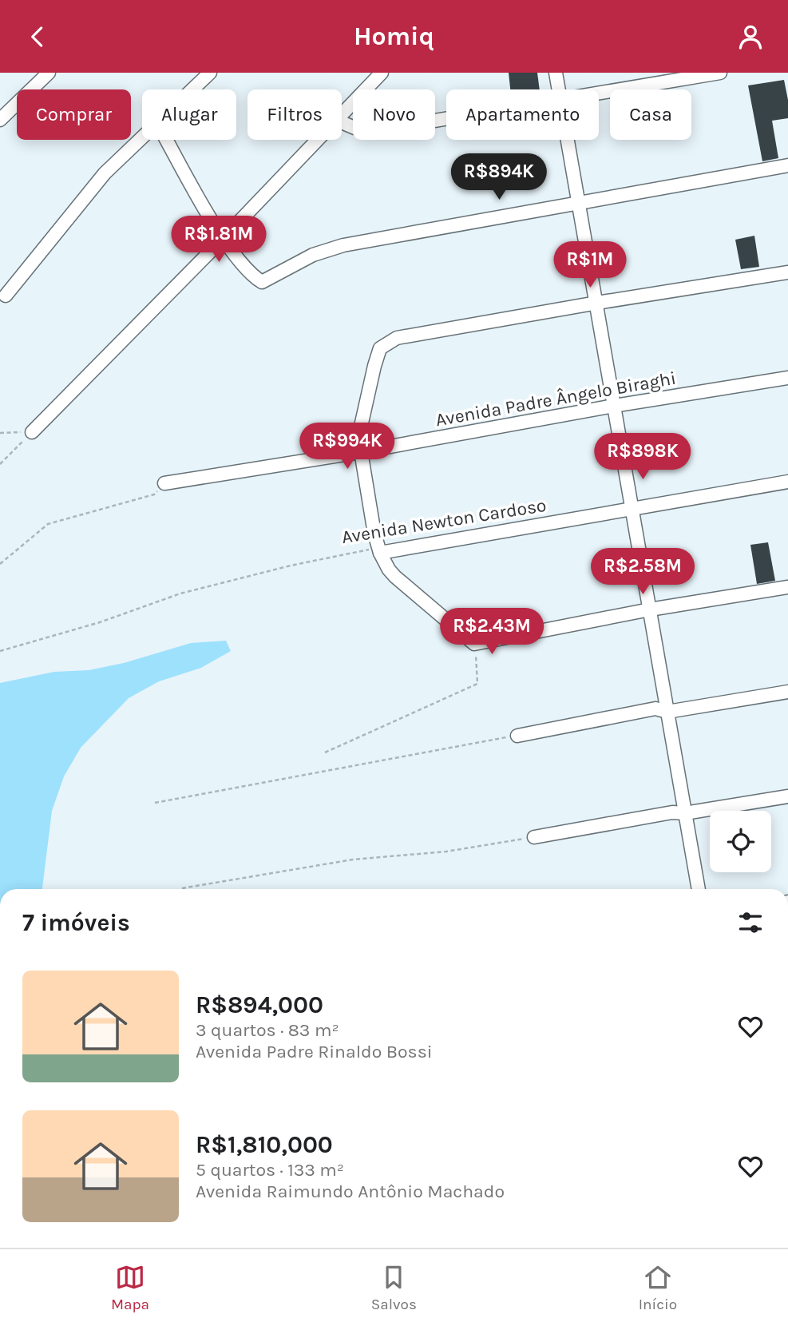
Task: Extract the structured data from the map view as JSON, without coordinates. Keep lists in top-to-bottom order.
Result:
{
  "streets": {
    "street": ["Avenida Padre Ângelo Biraghi", "Avenida Newton Cardoso"]
  },
  "page": {
    "header": "Homiq",
    "chip": [
      "Comprar",
      "Alugar",
      "Filtros",
      "Novo",
      "Apartamento",
      "Casa"
    ],
    "price": [
      "R$894K",
      "R$1.81M",
      "R$1M",
      "R$994K",
      "R$898K",
      "R$2.58M",
      "R$2.43M"
    ],
    "heading": "7 imóveis",
    "list": [
      {
        "name": "R$894,000",
        "note": "3 quartos · 83 m² · Avenida Padre Rinaldo Bossi"
      },
      {
        "name": "R$1,810,000",
        "note": "5 quartos · 133 m² · Avenida Raimundo Antônio Machado"
      }
    ],
    "tabs": ["Mapa", "Salvos", "Início"]
  }
}
